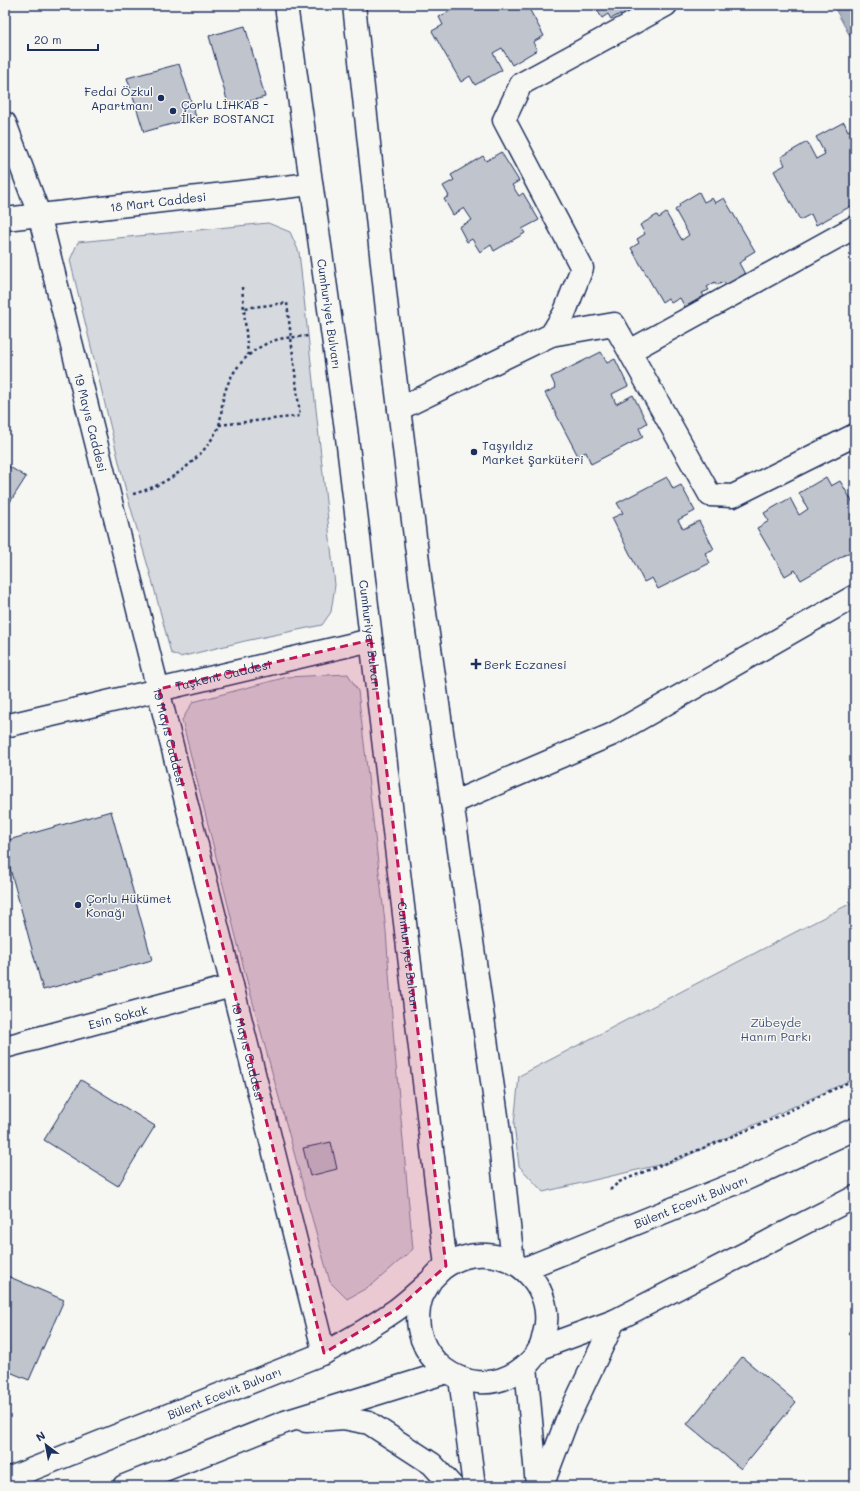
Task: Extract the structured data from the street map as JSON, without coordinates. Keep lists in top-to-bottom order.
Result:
{
  "streets": {
    "main road": [
      "18 Mart Caddesi",
      "Cumhuriyet Bulvarı",
      "19 Mayıs Caddesi",
      "Taşkent Caddesi",
      "Esin Sokak",
      "Bülent Ecevit Bulvarı"
    ]
  },
  "crossings": [
    ["18 Mart Caddesi", "Cumhuriyet Bulvarı"],
    ["18 Mart Caddesi", "19 Mayıs Caddesi"],
    ["Cumhuriyet Bulvarı", "Taşkent Caddesi"],
    ["Cumhuriyet Bulvarı", "Bülent Ecevit Bulvarı"],
    ["19 Mayıs Caddesi", "Taşkent Caddesi"],
    ["19 Mayıs Caddesi", "Esin Sokak"],
    ["19 Mayıs Caddesi", "Bülent Ecevit Bulvarı"]
  ],
  "parks": ["Zübeyde Hanım Parkı"],
  "places": {
    "other": [
      "Fedai Özkul Apartmanı",
      "Çorlu LİHKAB - İlker BOSTANCI",
      "Taşyıldız Market Şarküteri",
      "Çorlu Hükümet Konağı"
    ],
    "health": ["Berk Eczanesi"]
  },
  "scale_bar": "20 m",
  "north": "top left"
}
